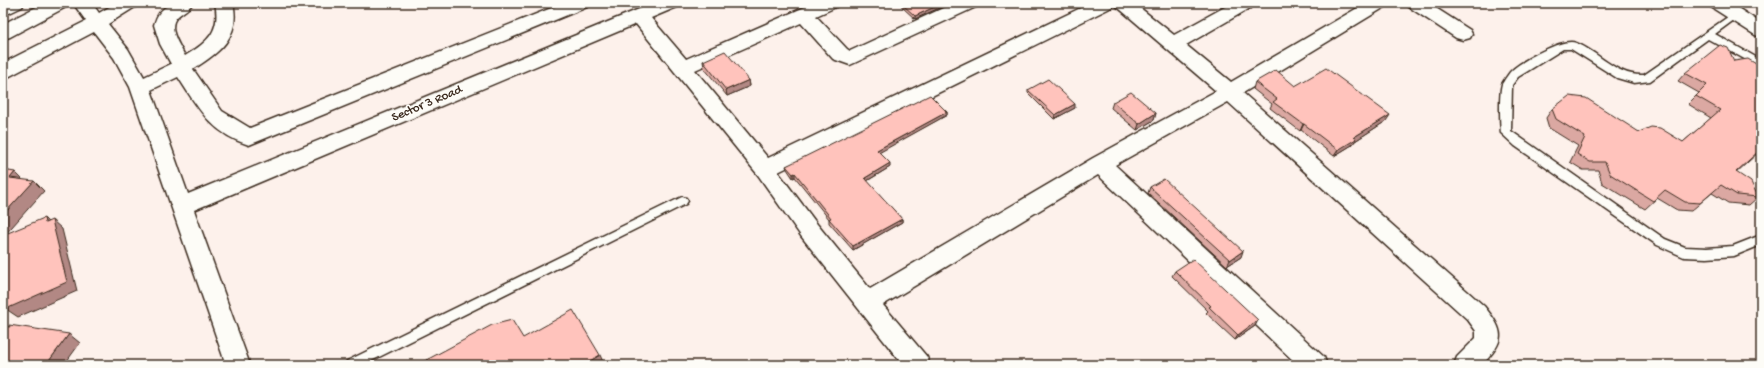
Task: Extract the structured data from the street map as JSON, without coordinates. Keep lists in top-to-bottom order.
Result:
{
  "streets": {
    "street": ["Sector 3 Road"]
  }
}
